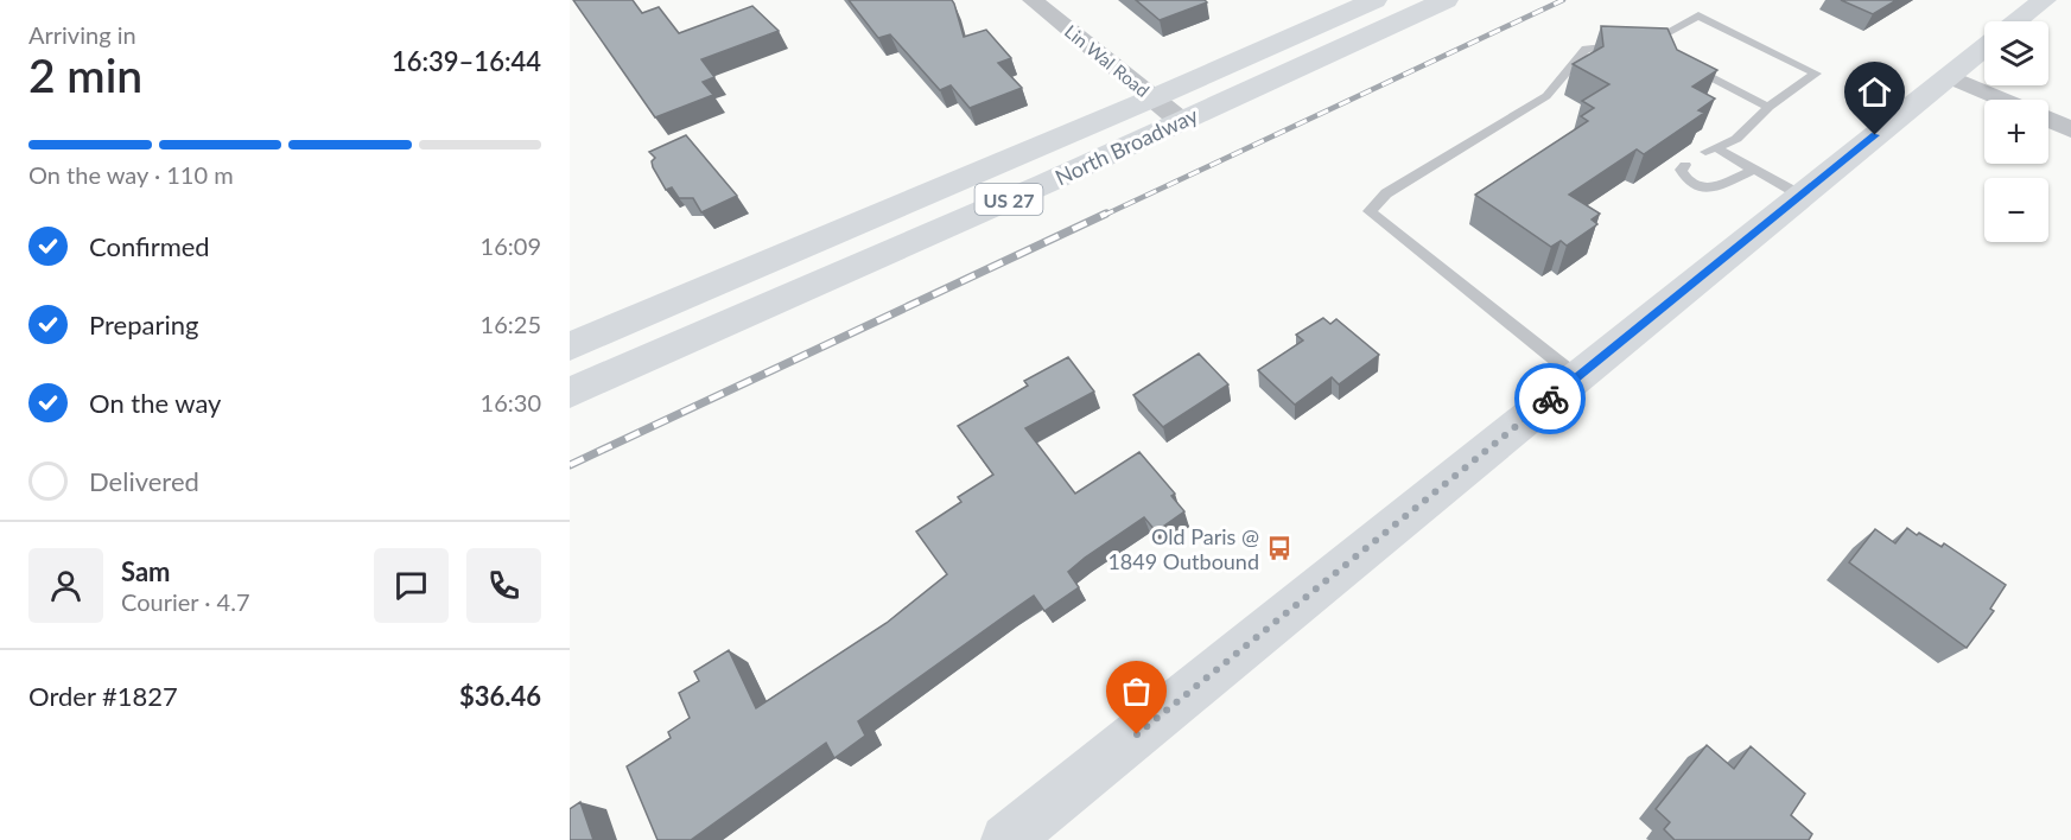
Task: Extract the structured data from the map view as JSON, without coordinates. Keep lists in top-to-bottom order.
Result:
{
  "streets": {
    "main road": ["North Broadway", "US 27"],
    "street": ["Lin Wal Road"]
  },
  "crossings": [
    ["Lin Wal Road", "North Broadway"]
  ],
  "places": {
    "bus stop": ["Old Paris @ 1849 Outbound"]
  },
  "page": {
    "heading": ["2 min", "Arriving in", "16:39–16:44"],
    "panel": [
      "Sam",
      "Courier · 4.7",
      "Order #1827",
      "$36.46"
    ],
    "map_buttons": ["+", "−"],
    "bar": "On the way · 110 m",
    "list": [
      ["Confirmed", "16:09"],
      ["Preparing", "16:25"],
      ["On the way", "16:30"],
      "Delivered"
    ]
  }
}
